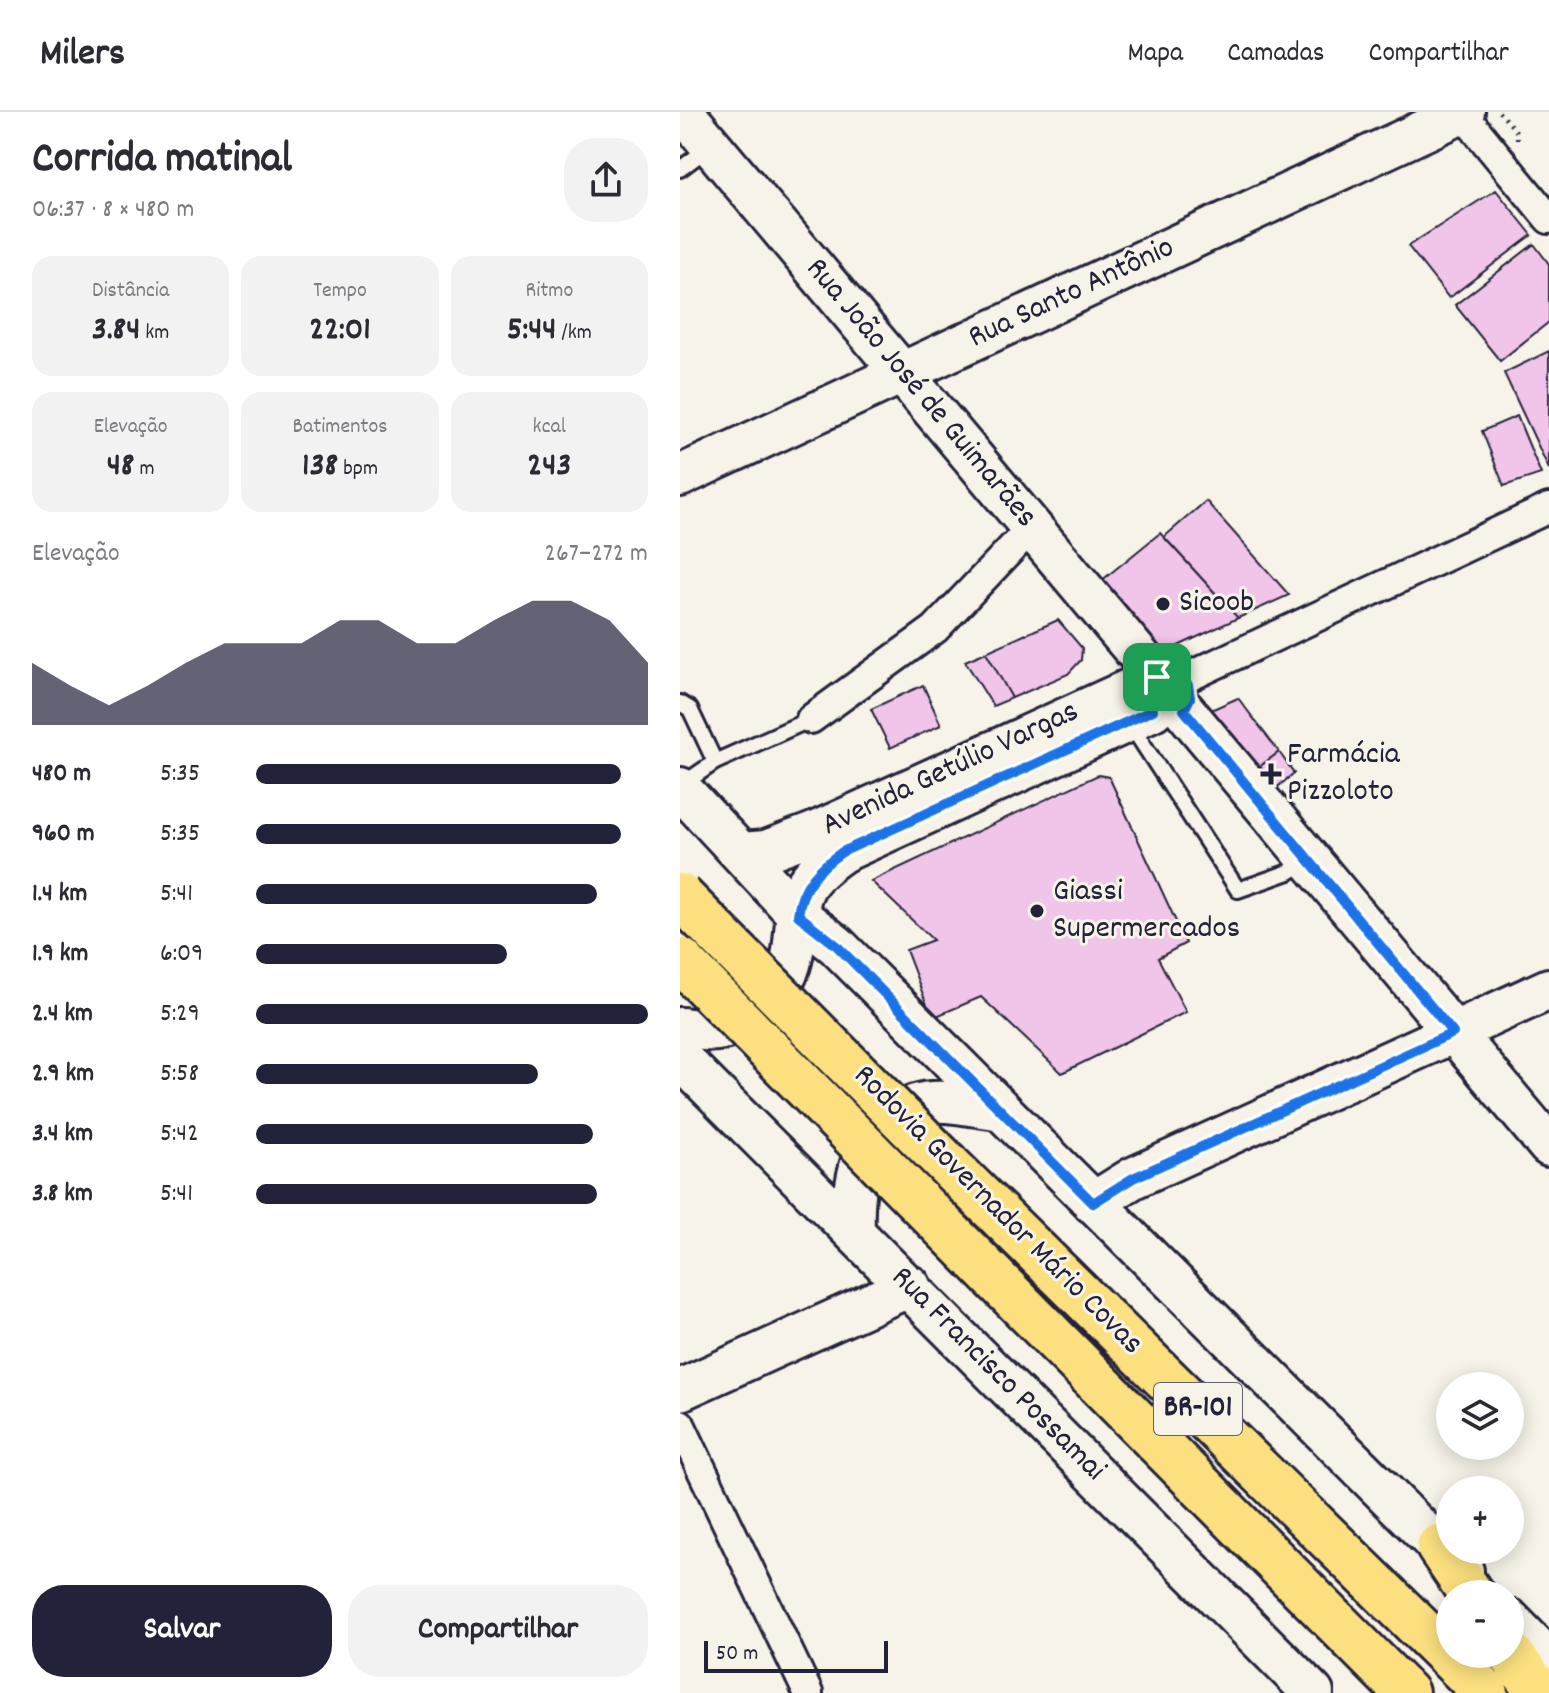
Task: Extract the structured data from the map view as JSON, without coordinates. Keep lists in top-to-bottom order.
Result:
{
  "streets": {
    "highway": ["Rodovia Governador Mário Covas", "BR-101"],
    "main road": [
      "Rua Santo Antônio",
      "Rua João José de Guimarães",
      "Avenida Getúlio Vargas",
      "Rua Francisco Possamai"
    ]
  },
  "crossings": [
    ["Rua Santo Antônio", "Rua João José de Guimarães"],
    ["Rua João José de Guimarães", "Avenida Getúlio Vargas"]
  ],
  "places": {
    "other": ["Sicoob", "Giassi Supermercados"],
    "health": ["Farmácia Pizzoloto"]
  },
  "scale_bar": "50 m",
  "page": {
    "header": "Milers",
    "nav": ["Mapa", "Camadas", "Compartilhar"],
    "heading": ["Corrida matinal", "06:37 · 8 × 480 m"],
    "stats": [
      ["Distância", "3.84 km"],
      ["Tempo", "22:01"],
      ["Ritmo", "5:44 /km"],
      ["Elevação", "48 m"],
      ["Batimentos", "138 bpm"],
      ["kcal", "243"]
    ],
    "chart": ["Elevação", "267–272 m"],
    "list": [
      {
        "name": "480 m",
        "note": "5:35"
      },
      {
        "name": "960 m",
        "note": "5:35"
      },
      {
        "name": "1.4 km",
        "note": "5:41"
      },
      {
        "name": "1.9 km",
        "note": "6:09"
      },
      {
        "name": "2.4 km",
        "note": "5:29"
      },
      {
        "name": "2.9 km",
        "note": "5:58"
      },
      {
        "name": "3.4 km",
        "note": "5:42"
      },
      {
        "name": "3.8 km",
        "note": "5:41"
      }
    ],
    "map_buttons": ["+", "−"],
    "buttons": ["Salvar", "Compartilhar"],
    "scale": "50 m"
  }
}
